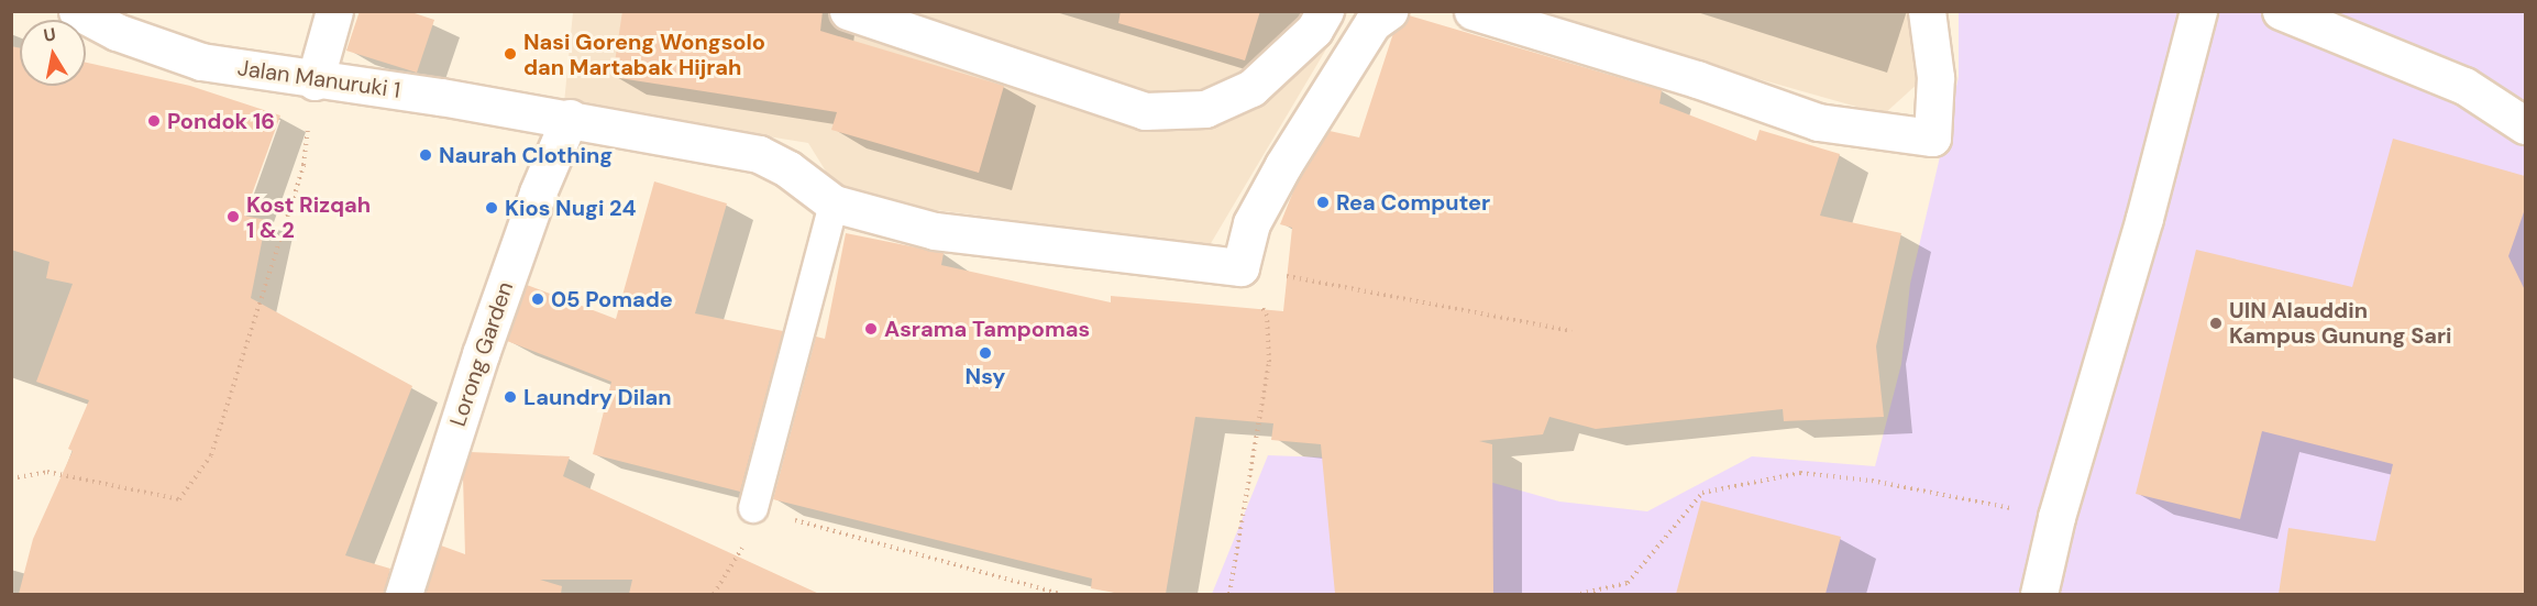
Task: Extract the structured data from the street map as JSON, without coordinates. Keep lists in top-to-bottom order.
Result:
{
  "streets": {
    "street": ["Jalan Manuruki 1", "Lorong Garden"]
  },
  "crossings": [
    ["Jalan Manuruki 1", "Lorong Garden"]
  ],
  "places": [
    "Nasi Goreng Wongsolo dan Martabak Hijrah",
    "Pondok 16",
    "Naurah Clothing",
    "Rea Computer",
    "Kios Nugi 24",
    "Kost Rizqah 1 & 2",
    "05 Pomade",
    "UIN Alauddin Kampus Gunung Sari",
    "Asrama Tampomas",
    "Nsy",
    "Laundry Dilan"
  ],
  "north": "top"
}
